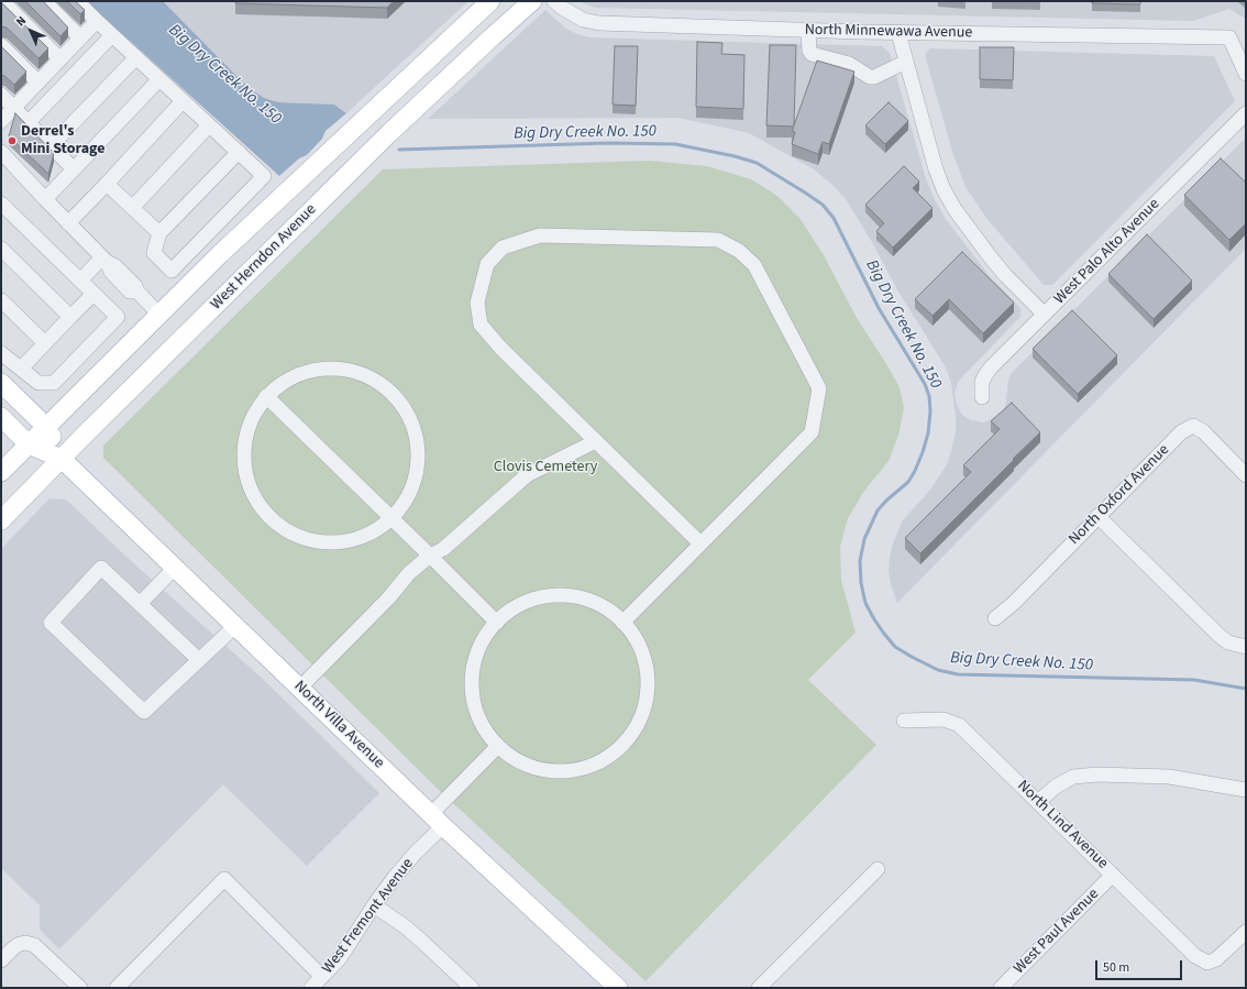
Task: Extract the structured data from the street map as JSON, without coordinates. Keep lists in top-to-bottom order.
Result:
{
  "streets": {
    "main road": ["West Herndon Avenue", "North Villa Avenue"],
    "street": [
      "North Minnewawa Avenue",
      "West Palo Alto Avenue",
      "North Oxford Avenue",
      "North Lind Avenue",
      "West Fremont Avenue",
      "West Paul Avenue"
    ]
  },
  "crossings": [
    ["West Herndon Avenue", "North Villa Avenue"],
    ["North Villa Avenue", "West Fremont Avenue"],
    ["North Lind Avenue", "West Paul Avenue"]
  ],
  "water": ["Big Dry Creek No. 150"],
  "parks": ["Clovis Cemetery"],
  "places": ["Derrel's Mini Storage"],
  "scale_bar": "50 m",
  "north": "top left"
}
